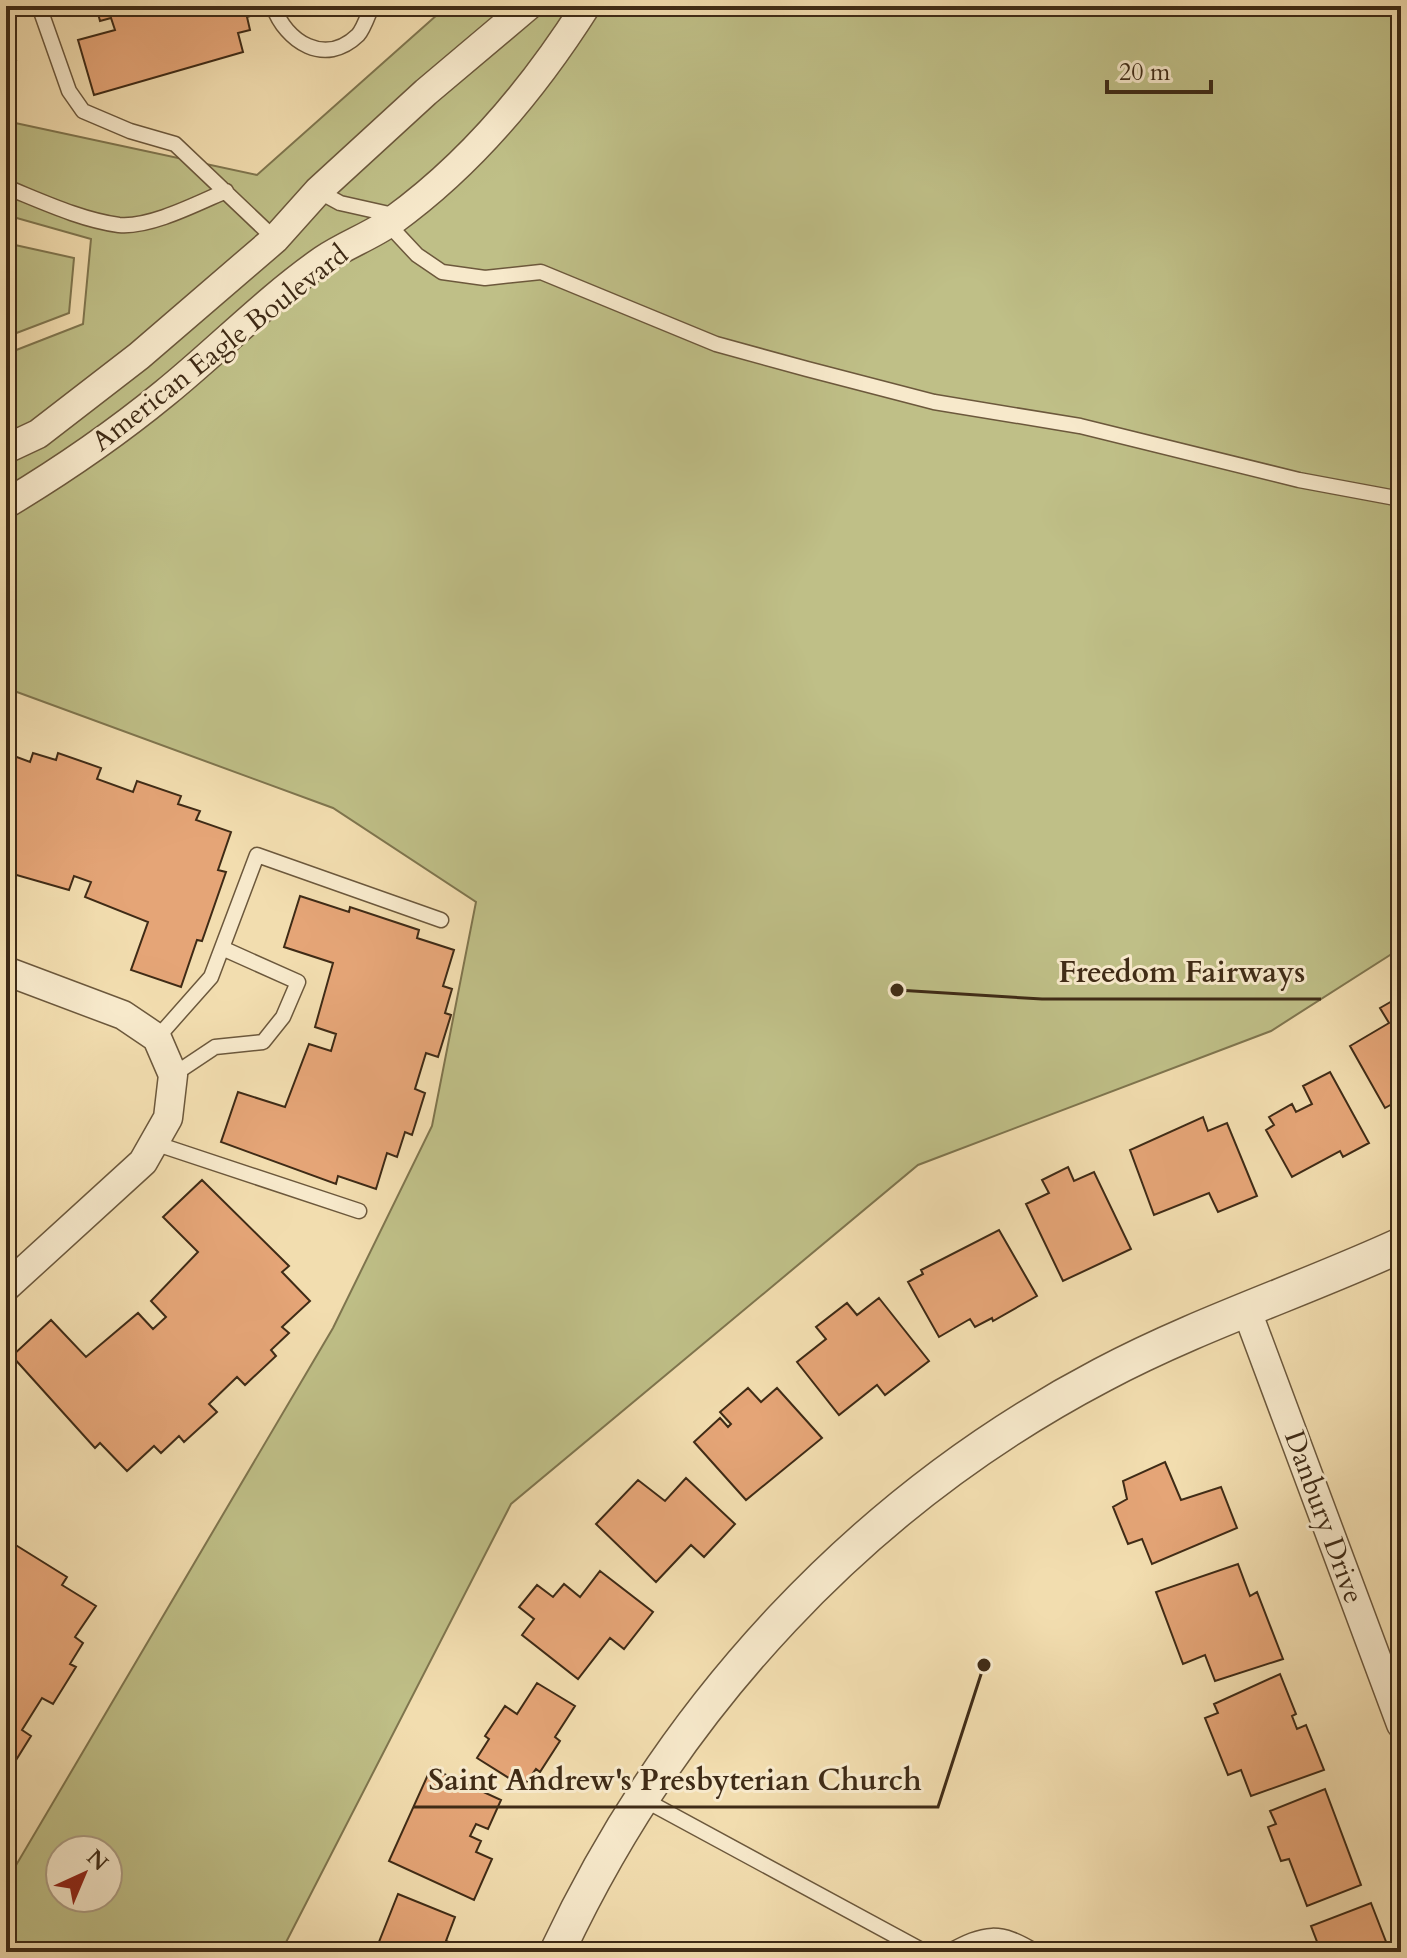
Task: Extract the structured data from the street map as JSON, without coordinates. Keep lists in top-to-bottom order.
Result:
{
  "streets": {
    "street": ["American Eagle Boulevard", "Danbury Drive"]
  },
  "places": ["Freedom Fairways", "Saint Andrew's Presbyterian Church"],
  "scale_bar": "20 m",
  "north": "top right"
}
